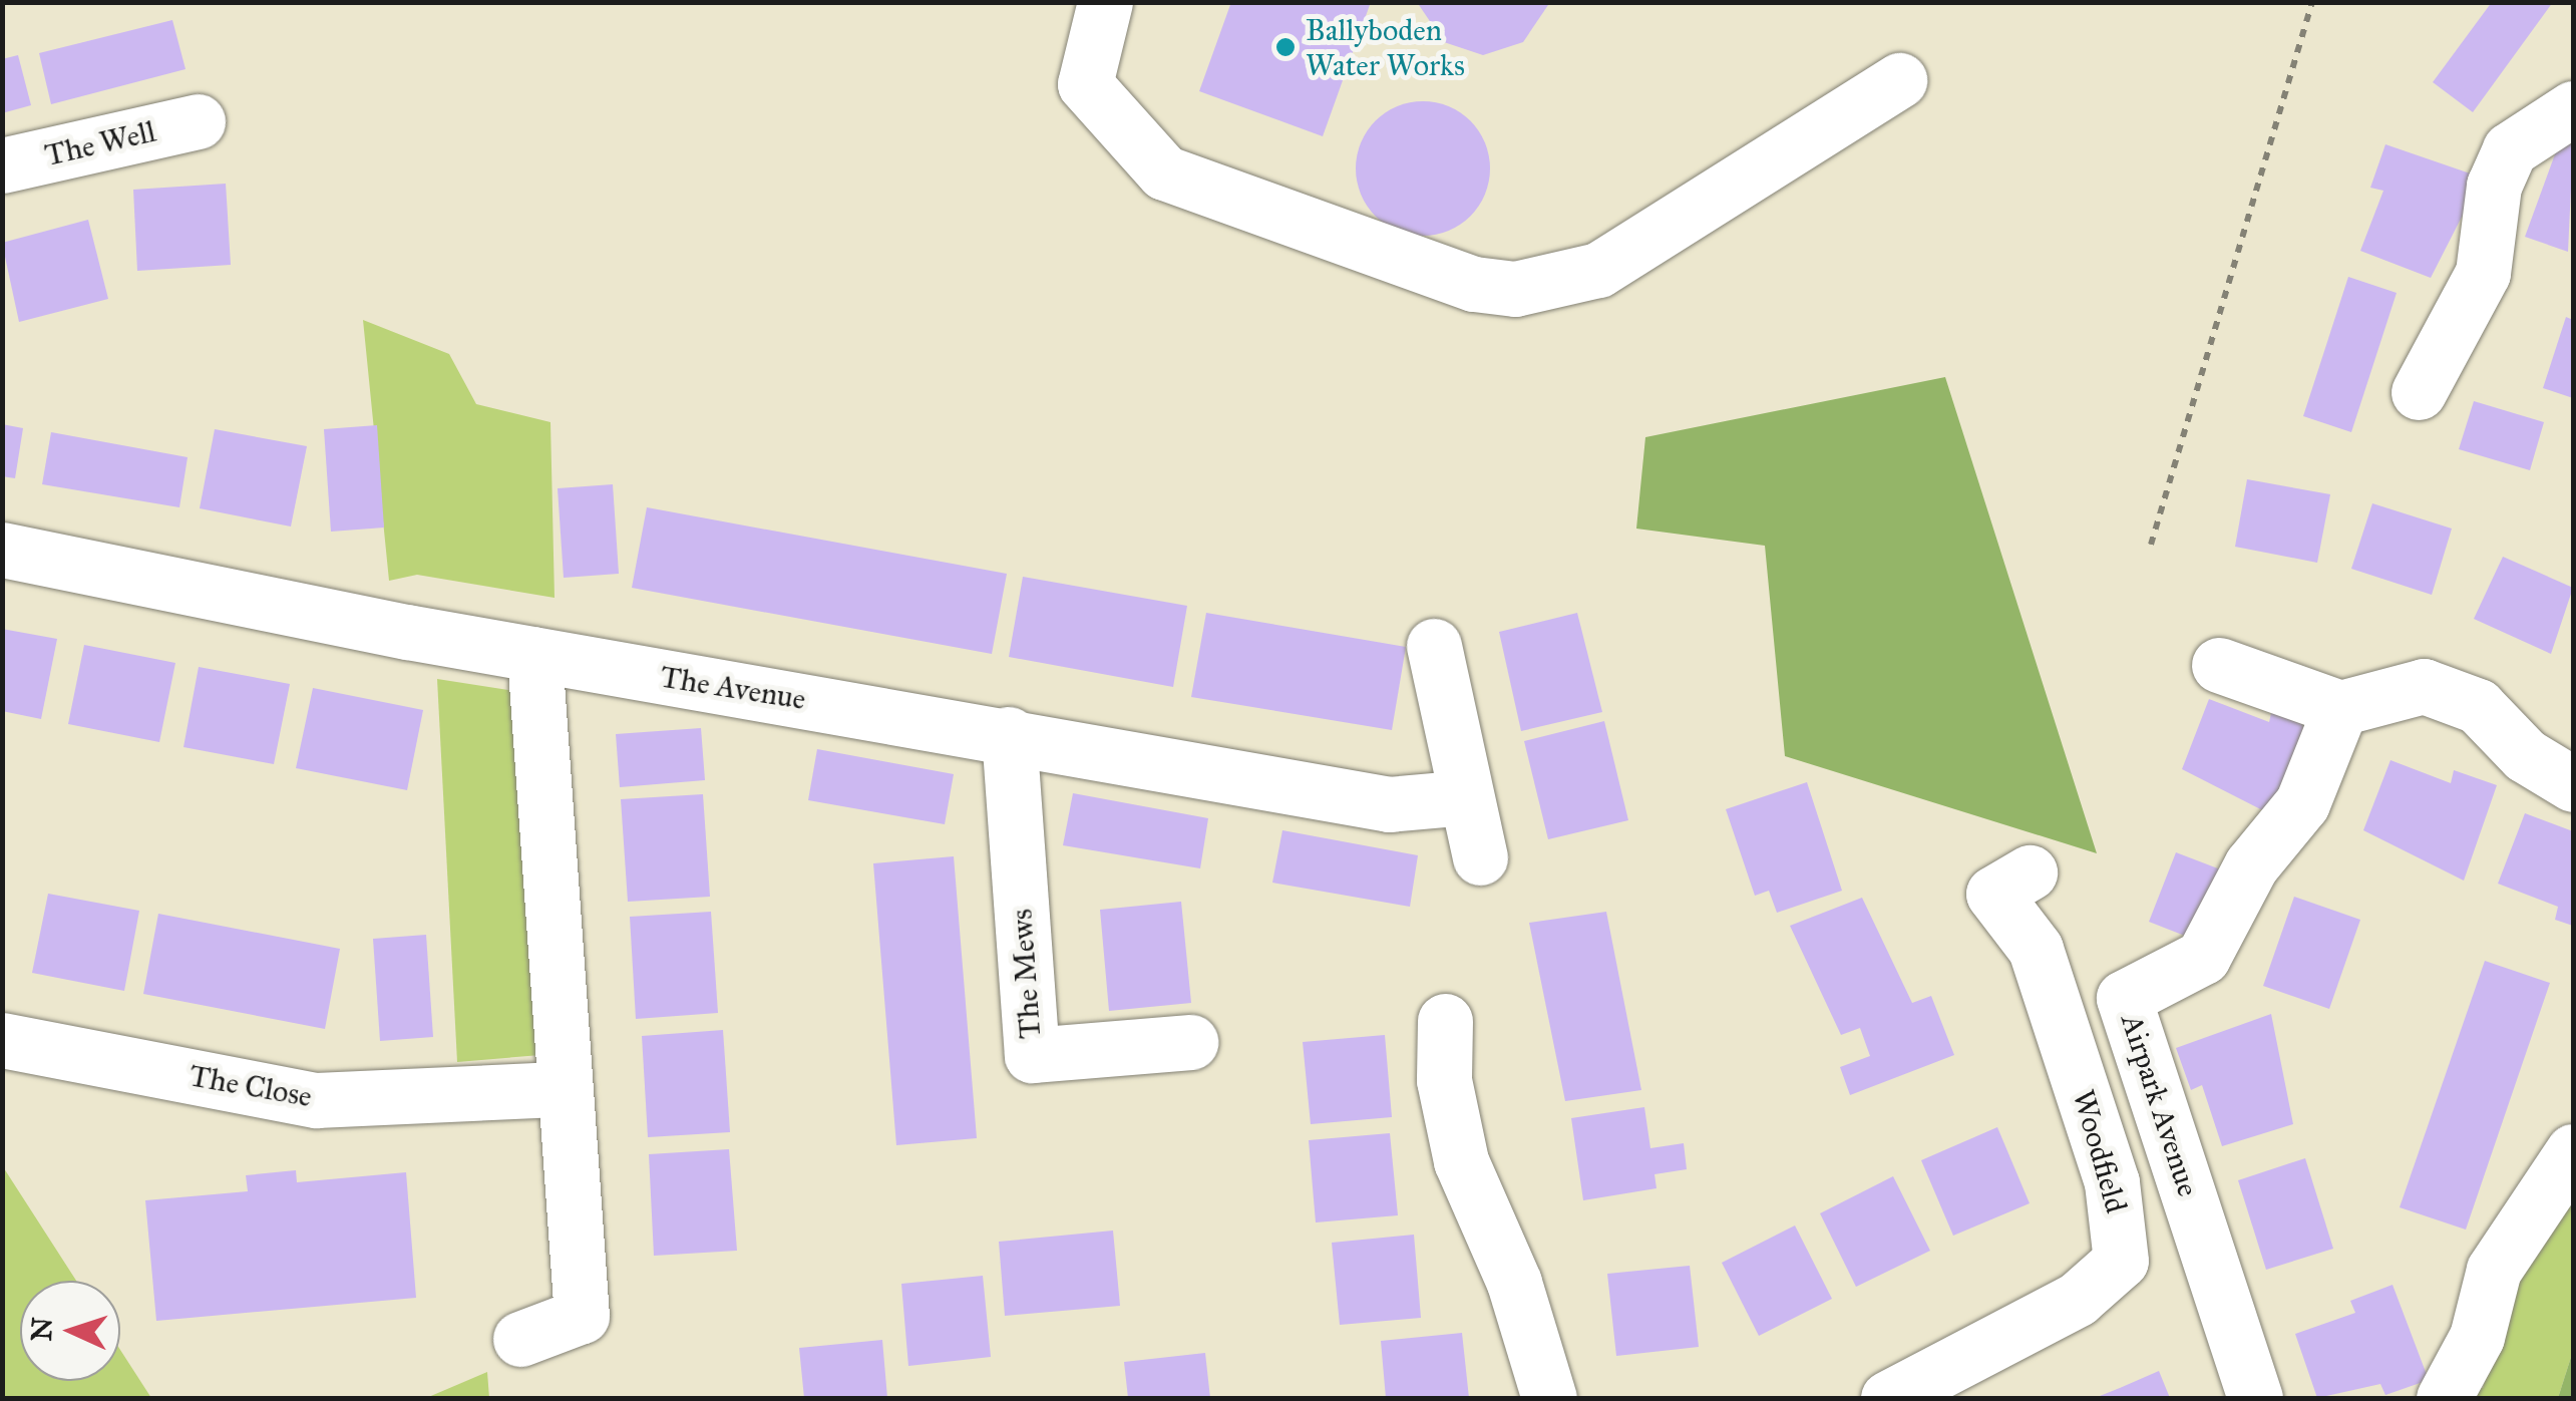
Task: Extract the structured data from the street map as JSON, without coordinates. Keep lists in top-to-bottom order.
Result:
{
  "streets": {
    "street": [
      "The Well",
      "The Avenue",
      "The Mews",
      "The Close",
      "Airpark Avenue",
      "Woodfield"
    ]
  },
  "crossings": [
    ["The Avenue", "The Mews"]
  ],
  "places": ["Ballyboden Water Works"],
  "north": "left"
}
